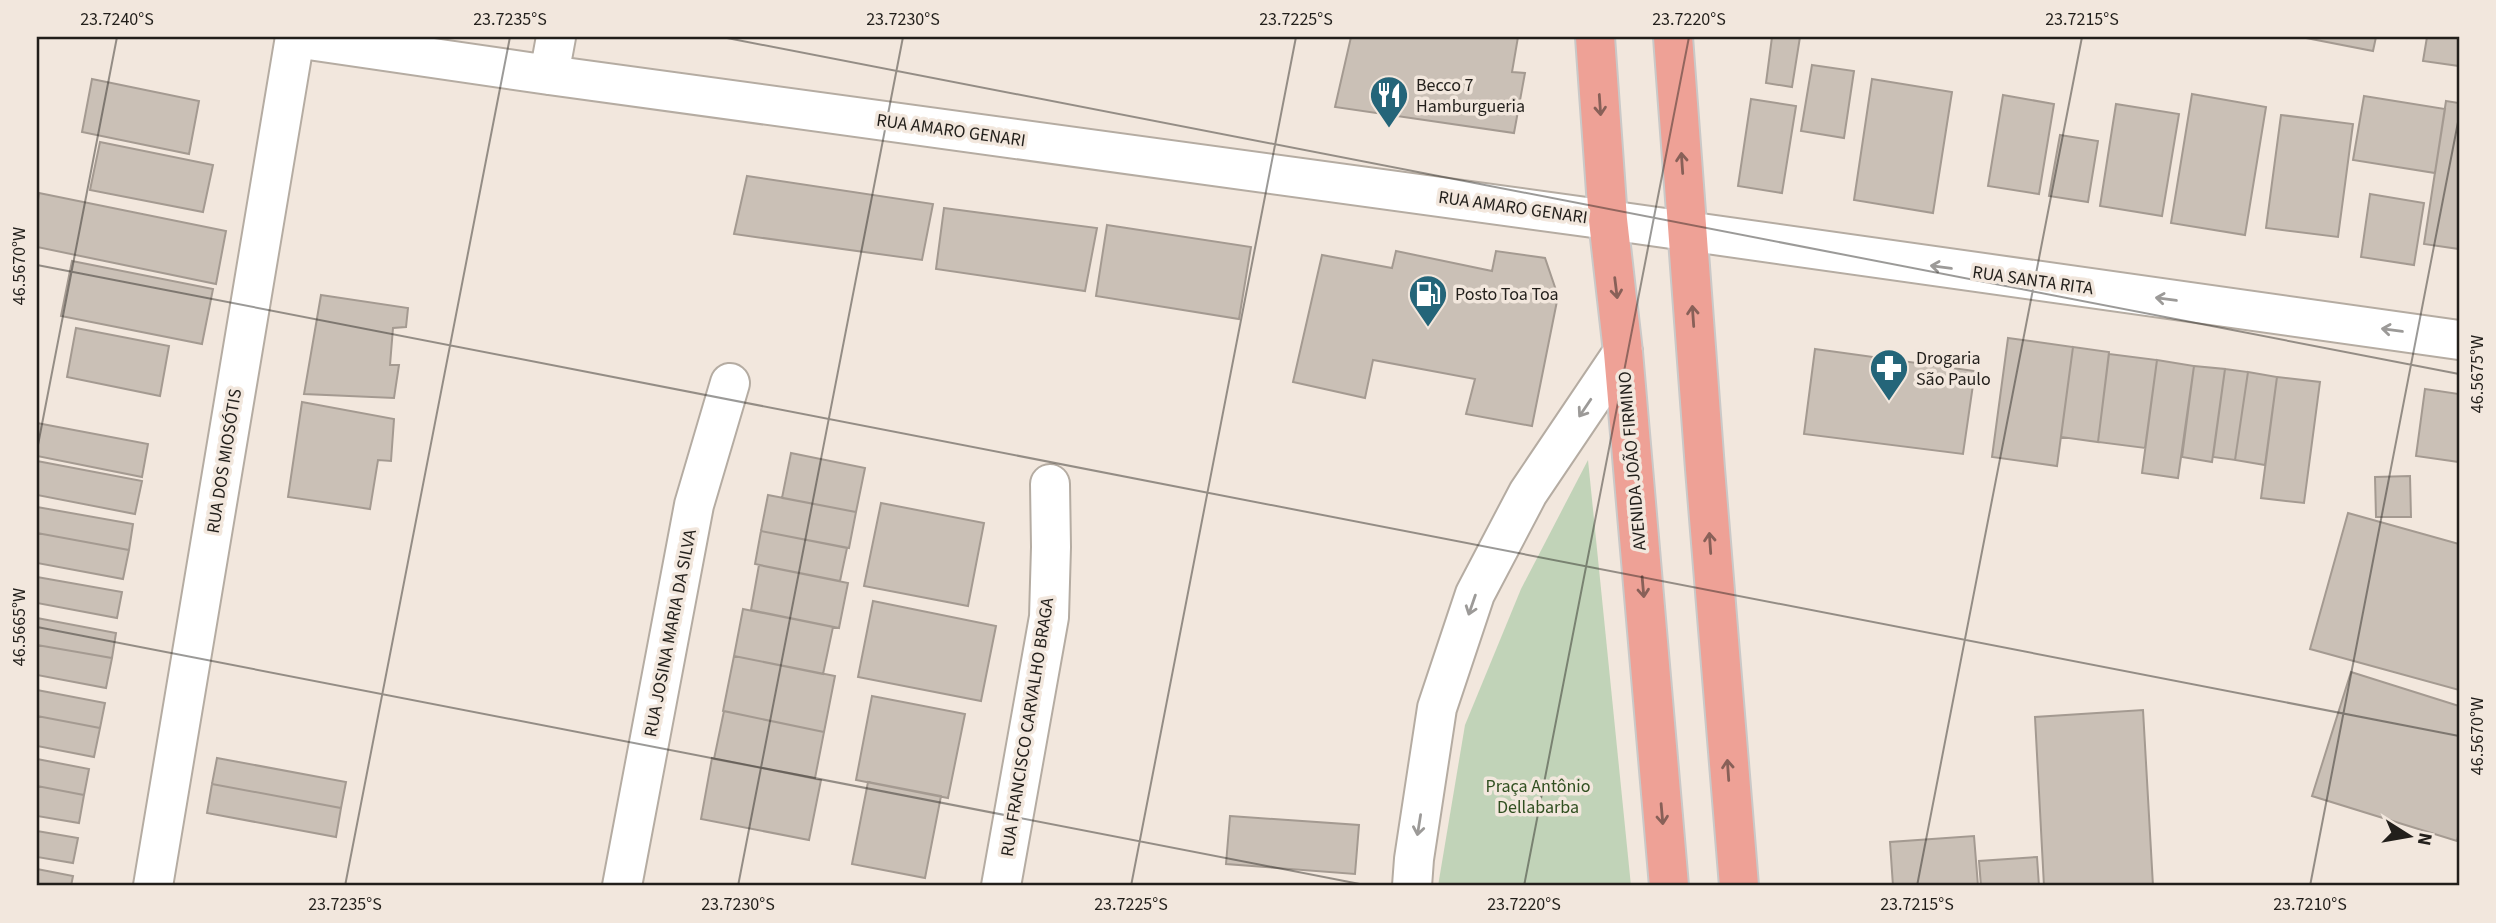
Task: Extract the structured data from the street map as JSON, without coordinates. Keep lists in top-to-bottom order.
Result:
{
  "streets": {
    "main road": ["AVENIDA JOÃO FIRMINO"],
    "street": [
      "RUA AMARO GENARI",
      "RUA SANTA RITA",
      "RUA DOS MIOSÓTIS",
      "RUA JOSINA MARIA DA SILVA",
      "RUA FRANCISCO CARVALHO BRAGA"
    ]
  },
  "crossings": [
    ["RUA AMARO GENARI", "RUA SANTA RITA"],
    ["RUA AMARO GENARI", "RUA DOS MIOSÓTIS"],
    ["RUA AMARO GENARI", "AVENIDA JOÃO FIRMINO"],
    ["RUA SANTA RITA", "AVENIDA JOÃO FIRMINO"]
  ],
  "one_way": ["RUA SANTA RITA"],
  "parks": ["Praça Antônio Dellabarba"],
  "places": {
    "restaurant": ["Becco 7 Hamburgueria"],
    "fuel station": ["Posto Toa Toa"],
    "pharmacy": ["Drogaria São Paulo"]
  },
  "north": "right",
  "coordinates": [
    "23.7240°S",
    "23.7235°S",
    "23.7230°S",
    "23.7225°S",
    "23.7220°S",
    "23.7215°S",
    "46.5670°W",
    "46.5675°W",
    "46.5665°W",
    "23.7210°S"
  ]
}
